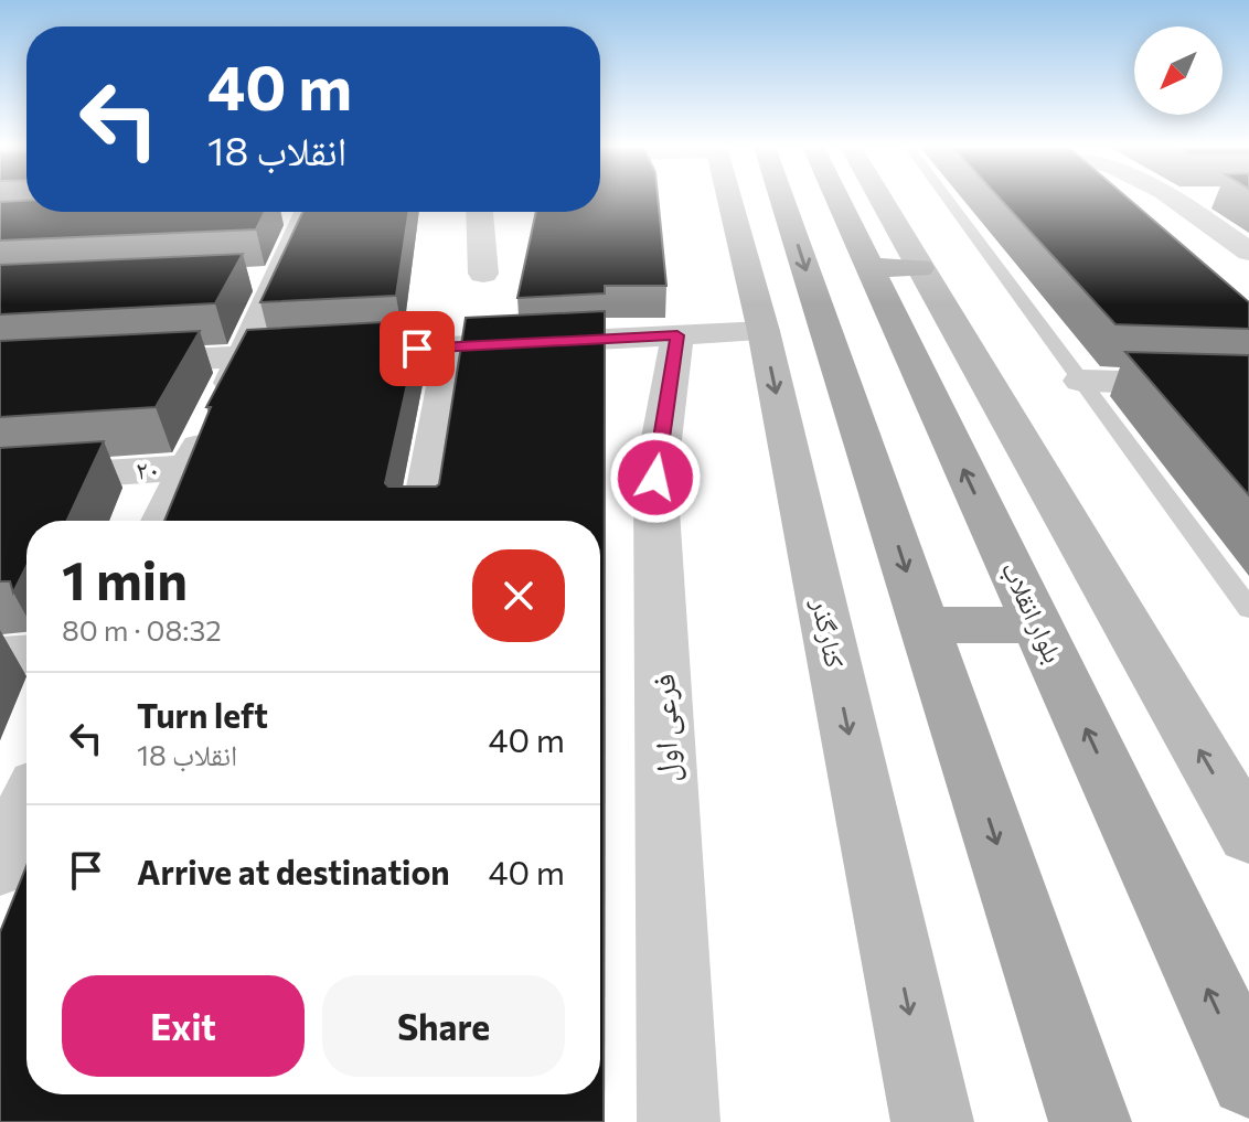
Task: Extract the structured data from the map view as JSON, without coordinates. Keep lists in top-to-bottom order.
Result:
{
  "streets": {
    "main road": ["بلوار انقلاب", "کنارگذر"],
    "street": ["۲۰", "فرعی اول"]
  },
  "north": "bottom left",
  "page": {
    "turn": ["40 m", "انقلاب 18"],
    "heading": ["1 min", "80 m · 08:32"],
    "list": [
      {
        "name": "Turn left",
        "note": "انقلاب 18",
        "value": "40 m"
      },
      {
        "name": "Arrive at destination",
        "value": "40 m"
      }
    ],
    "buttons": ["Exit", "Share"]
  }
}
